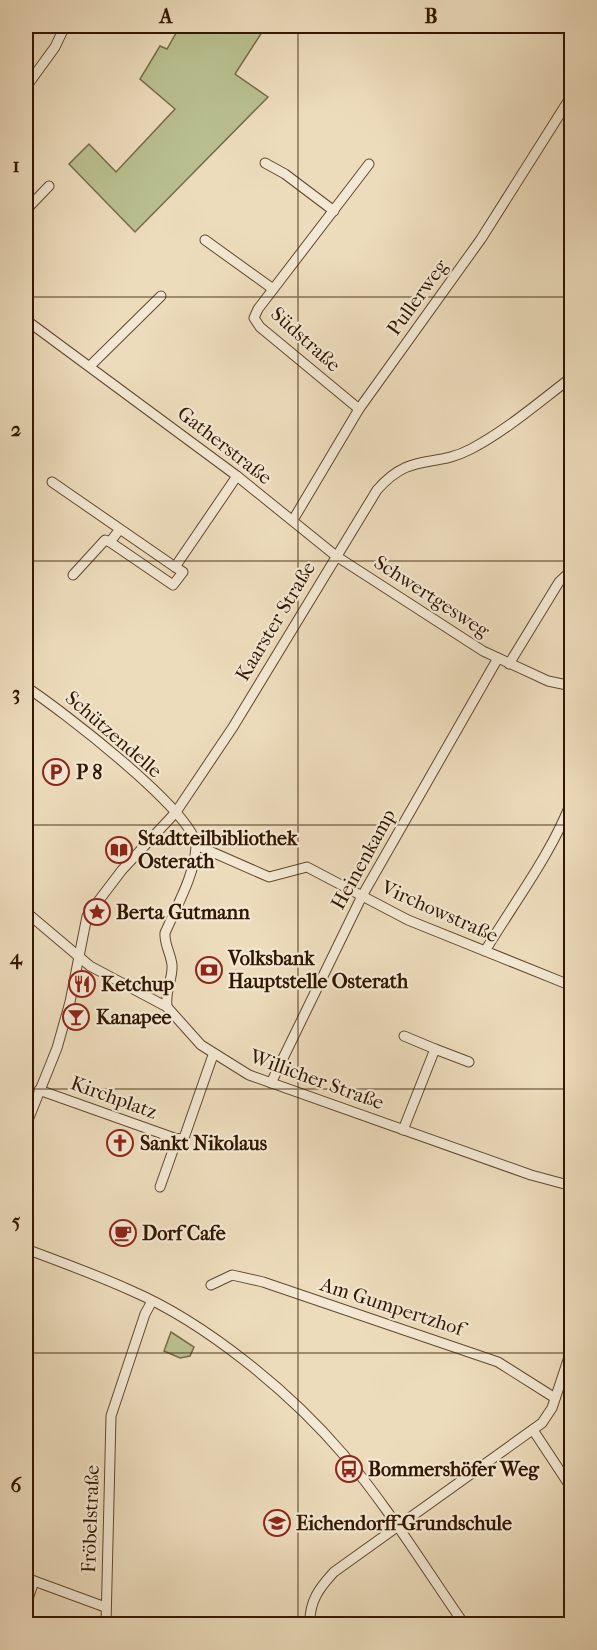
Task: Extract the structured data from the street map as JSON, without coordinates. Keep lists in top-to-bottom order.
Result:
{
  "streets": {
    "street": [
      "Pullerweg",
      "Südstraße",
      "Gatherstraße",
      "Schwertgesweg",
      "Kaarster Straße",
      "Schützendelle",
      "Heinenkamp",
      "Virchowstraße",
      "Willicher Straße",
      "Kirchplatz",
      "Am Gumpertzhof",
      "Fröbelstraße"
    ]
  },
  "crossings": [
    ["Pullerweg", "Südstraße"],
    ["Pullerweg", "Gatherstraße"],
    ["Gatherstraße", "Schwertgesweg"],
    ["Gatherstraße", "Kaarster Straße"],
    ["Schwertgesweg", "Kaarster Straße"],
    ["Schwertgesweg", "Heinenkamp"],
    ["Kaarster Straße", "Schützendelle"],
    ["Kaarster Straße", "Willicher Straße"],
    ["Kaarster Straße", "Kirchplatz"],
    ["Schützendelle", "Virchowstraße"],
    ["Heinenkamp", "Virchowstraße"],
    ["Heinenkamp", "Willicher Straße"],
    ["Willicher Straße", "Kirchplatz"]
  ],
  "places": {
    "parking": ["P 8"],
    "library": ["Stadtteilbibliothek Osterath"],
    "place": ["Berta Gutmann"],
    "bank": ["Volksbank Hauptstelle Osterath"],
    "restaurant": ["Ketchup"],
    "bar": ["Kanapee"],
    "church": ["Sankt Nikolaus"],
    "cafe": ["Dorf Cafe"],
    "bus stop": ["Bommershöfer Weg"],
    "school or university": ["Eichendorff-Grundschule"]
  },
  "grid": {
    "columns": ["A", "B"],
    "rows": [
      "1",
      "2",
      "3",
      "4",
      "5",
      "6"
    ]
  }
}
